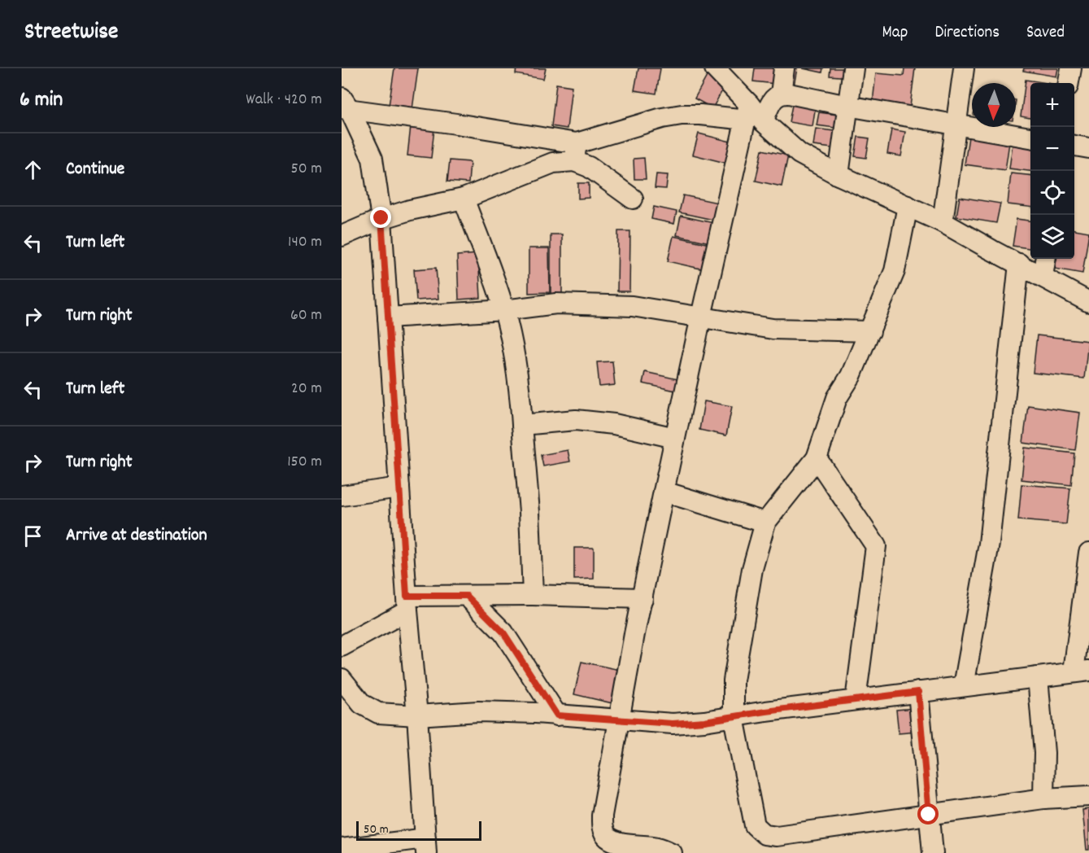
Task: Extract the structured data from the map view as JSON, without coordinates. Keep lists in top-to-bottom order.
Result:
{
  "scale_bar": "50 m",
  "north": "bottom",
  "page": {
    "header": "Streetwise",
    "nav": ["Map", "Directions", "Saved"],
    "heading": ["6 min", "Walk · 420 m"],
    "map_buttons": ["+", "−"],
    "list": [
      ["Continue", "50 m"],
      ["Turn left", "140 m"],
      ["Turn right", "60 m"],
      ["Turn left", "20 m"],
      ["Turn right", "150 m"],
      "Arrive at destination"
    ],
    "scale": "50 m"
  }
}
